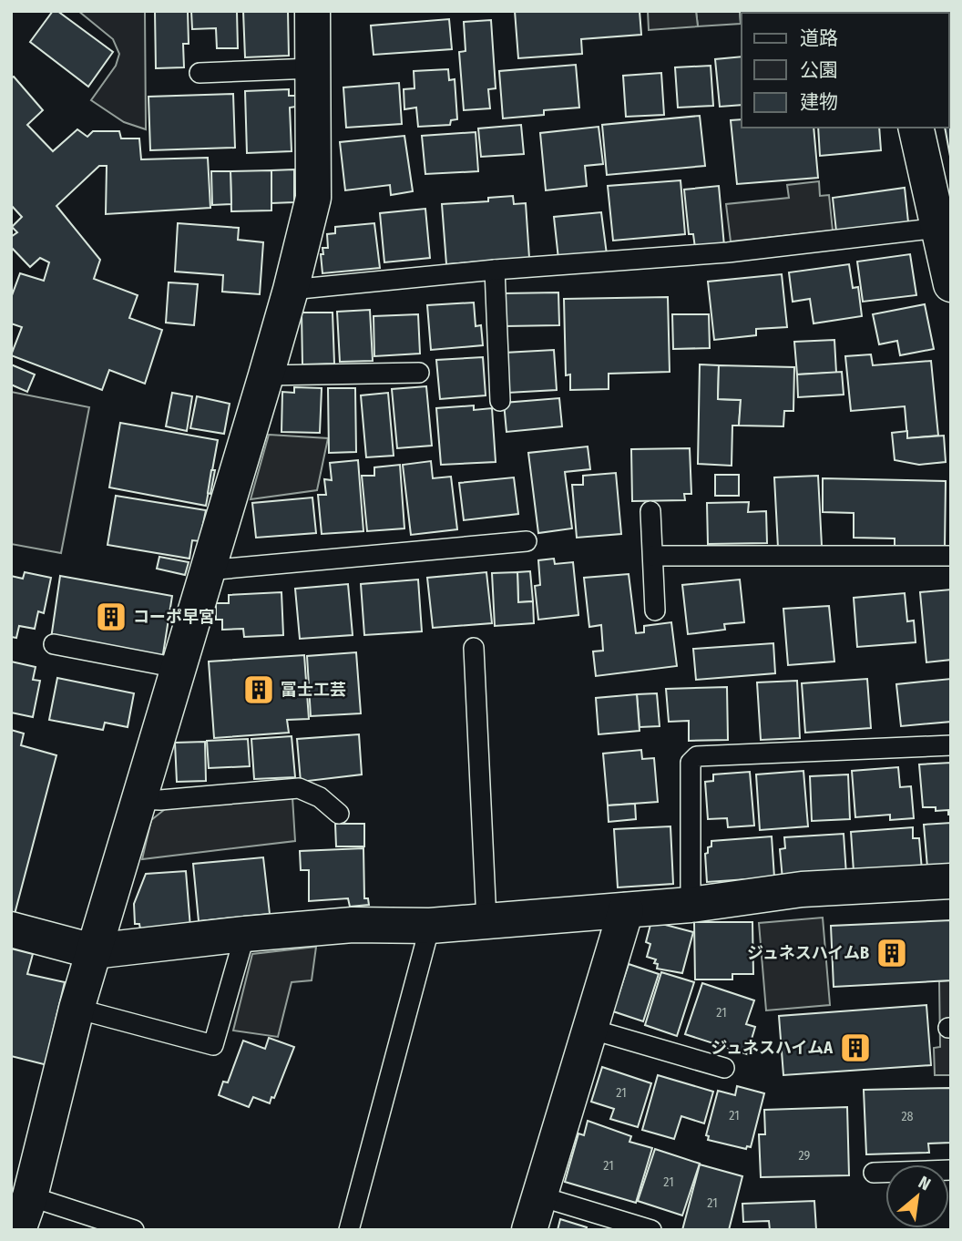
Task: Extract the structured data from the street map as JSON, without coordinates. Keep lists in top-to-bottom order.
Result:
{
  "places": {
    "building": [
      "コーポ早宮",
      "冨士工芸",
      "ジュネスハイムB",
      "ジュネスハイムA"
    ]
  },
  "house_numbers": [
    "21",
    "21",
    "21",
    "28",
    "29",
    "21",
    "21",
    "21"
  ],
  "legend": ["道路", "公園", "建物"],
  "north": "top right"
}
